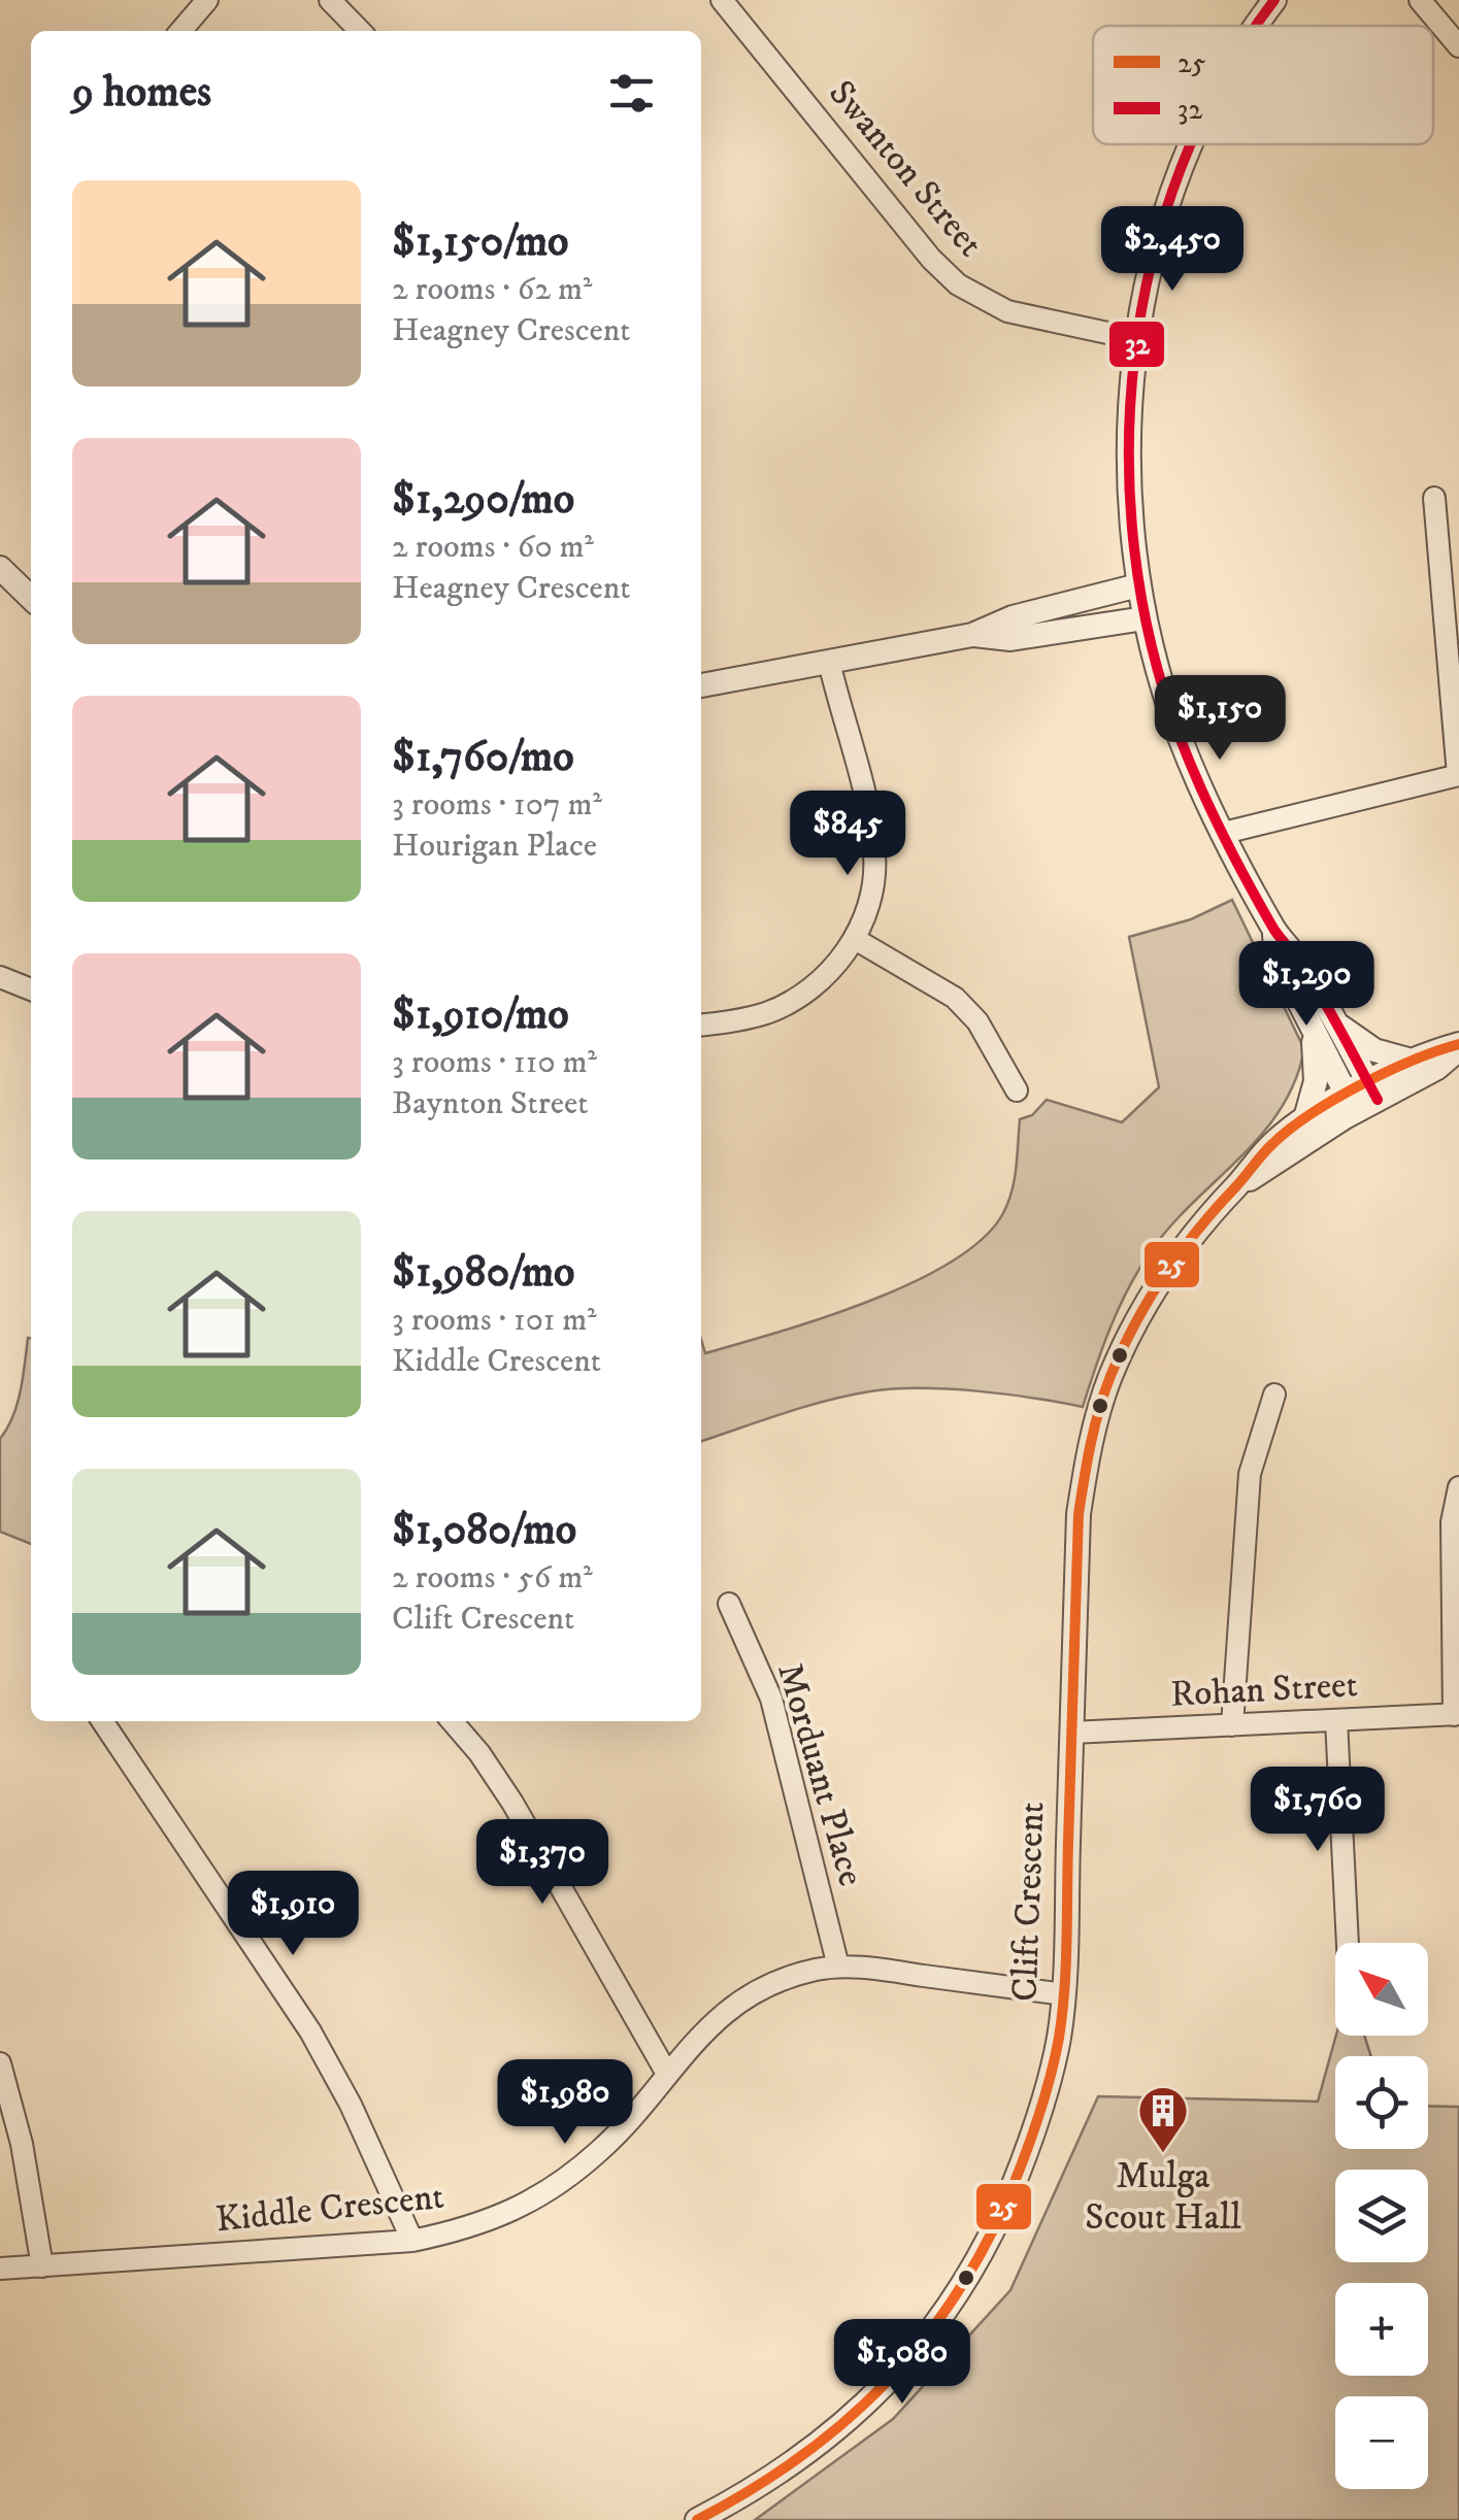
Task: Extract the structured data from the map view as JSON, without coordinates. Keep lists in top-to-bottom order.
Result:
{
  "streets": {
    "street": [
      "Swanton Street",
      "Rohan Street",
      "Morduant Place",
      "Clift Crescent",
      "Kiddle Crescent"
    ]
  },
  "crossings": [
    ["Rohan Street", "Clift Crescent"],
    ["Morduant Place", "Kiddle Crescent"],
    ["Clift Crescent", "Kiddle Crescent"]
  ],
  "places": {
    "building": ["Mulga Scout Hall"]
  },
  "lines": ["transit line 32", "transit line 25"],
  "legend": ["25", "32"],
  "north": "top left",
  "page": {
    "heading": "9 homes",
    "list": [
      {
        "name": "$1,150/mo",
        "note": "2 rooms · 62 m² · Heagney Crescent"
      },
      {
        "name": "$1,290/mo",
        "note": "2 rooms · 60 m² · Heagney Crescent"
      },
      {
        "name": "$1,760/mo",
        "note": "3 rooms · 107 m² · Hourigan Place"
      },
      {
        "name": "$1,910/mo",
        "note": "3 rooms · 110 m² · Baynton Street"
      },
      {
        "name": "$1,980/mo",
        "note": "3 rooms · 101 m² · Kiddle Crescent"
      },
      {
        "name": "$1,080/mo",
        "note": "2 rooms · 56 m² · Clift Crescent"
      }
    ],
    "price": [
      "$2,450",
      "$1,150",
      "$845",
      "$1,290",
      "$1,760",
      "$1,370",
      "$1,910",
      "$1,980",
      "$1,080"
    ],
    "map_buttons": ["+", "−"]
  }
}
